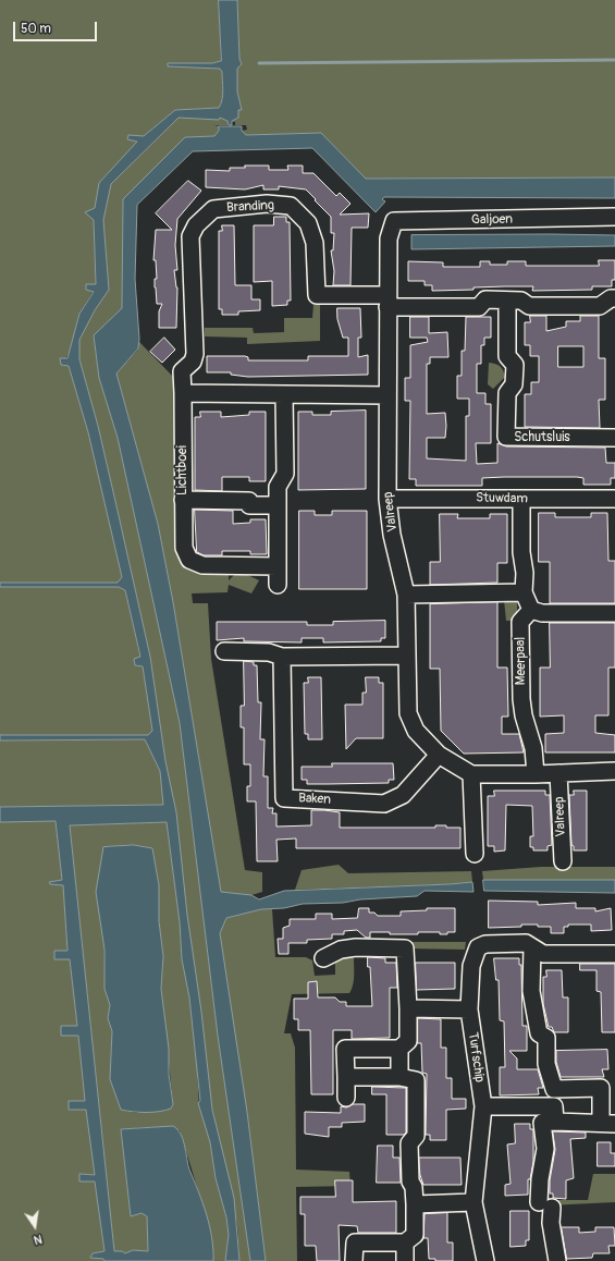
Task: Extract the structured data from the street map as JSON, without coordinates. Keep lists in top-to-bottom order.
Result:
{
  "streets": {
    "street": [
      "Branding",
      "Galjoen",
      "Schutsluis",
      "Lichtboei",
      "Stuwdam",
      "Valreep",
      "Meerpaal",
      "Baken",
      "Turfschip"
    ]
  },
  "crossings": [
    ["Branding", "Lichtboei"],
    ["Branding", "Valreep"],
    ["Galjoen", "Valreep"],
    ["Stuwdam", "Valreep"],
    ["Valreep", "Baken"]
  ],
  "scale_bar": "50 m",
  "north": "bottom"
}
